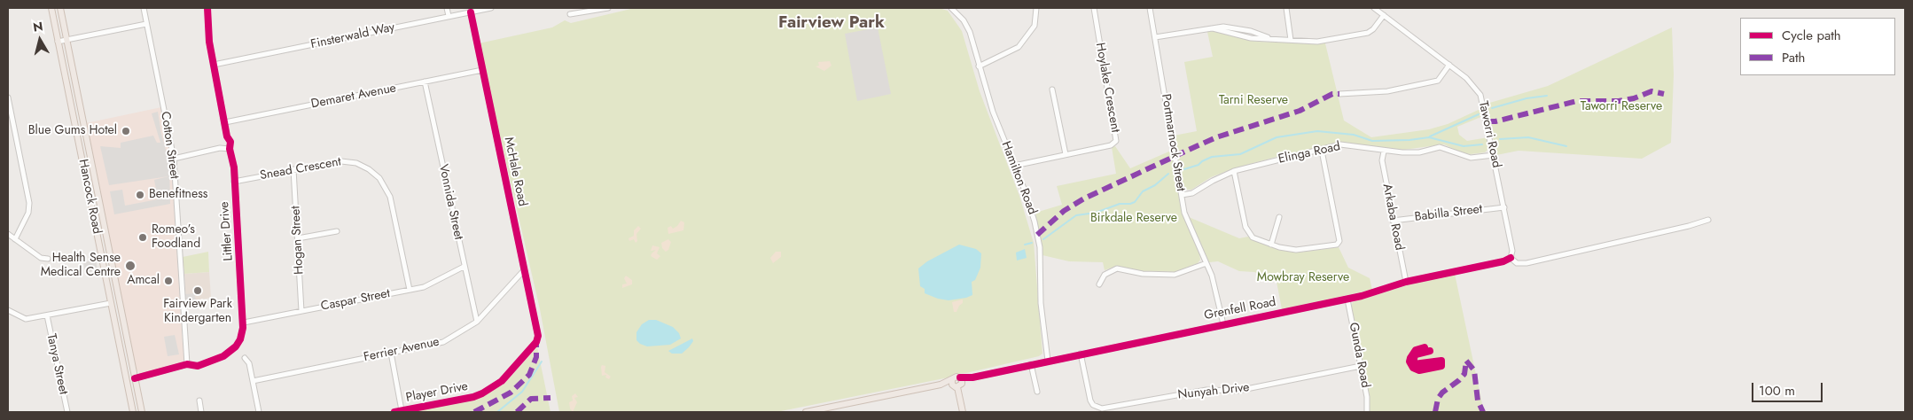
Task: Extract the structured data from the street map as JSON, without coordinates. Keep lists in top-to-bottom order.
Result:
{
  "streets": {
    "main road": ["Hancock Road", "Grenfell Road"],
    "street": [
      "Finsterwald Way",
      "Hoylake Crescent",
      "Demaret Avenue",
      "Taworri Road",
      "Portmarnock Street",
      "Cotton Street",
      "Elinga Road",
      "Snead Crescent",
      "McHale Road",
      "Hamilton Road",
      "Vonnida Street",
      "Babilla Street",
      "Arkaba Road",
      "Littler Drive",
      "Hogan Street",
      "Caspar Street",
      "Ferrier Avenue",
      "Gunda Road",
      "Tanya Street",
      "Nunyah Drive",
      "Player Drive"
    ]
  },
  "crossings": [
    ["Finsterwald Way", "McHale Road"],
    ["Finsterwald Way", "Littler Drive"],
    ["Hoylake Crescent", "Hamilton Road"],
    ["Demaret Avenue", "McHale Road"],
    ["Demaret Avenue", "Vonnida Street"],
    ["Demaret Avenue", "Littler Drive"],
    ["Taworri Road", "Elinga Road"],
    ["Taworri Road", "Babilla Street"],
    ["Taworri Road", "Grenfell Road"],
    ["Portmarnock Street", "Elinga Road"],
    ["Portmarnock Street", "Grenfell Road"],
    ["Cotton Street", "Littler Drive"],
    ["Elinga Road", "Arkaba Road"],
    ["Snead Crescent", "Littler Drive"],
    ["Snead Crescent", "Hogan Street"],
    ["Snead Crescent", "Caspar Street"],
    ["McHale Road", "Ferrier Avenue"],
    ["McHale Road", "Player Drive"],
    ["Hamilton Road", "Grenfell Road"],
    ["Hancock Road", "Littler Drive"],
    ["Vonnida Street", "Caspar Street"],
    ["Vonnida Street", "Ferrier Avenue"],
    ["Babilla Street", "Arkaba Road"],
    ["Arkaba Road", "Grenfell Road"],
    ["Littler Drive", "Caspar Street"],
    ["Hogan Street", "Caspar Street"],
    ["Grenfell Road", "Gunda Road"],
    ["Grenfell Road", "Nunyah Drive"],
    ["Gunda Road", "Nunyah Drive"]
  ],
  "districts": ["Fairview Park"],
  "parks": [
    "Tarni Reserve",
    "Taworri Reserve",
    "Birkdale Reserve",
    "Mowbray Reserve"
  ],
  "places": [
    "Blue Gums Hotel",
    "Benefitness",
    "Romeo’s Foodland",
    "Health Sense Medical Centre",
    "Amcal",
    "Fairview Park Kindergarten"
  ],
  "legend": ["Cycle path", "Path"],
  "scale_bar": "100 m",
  "north": "top"
}
